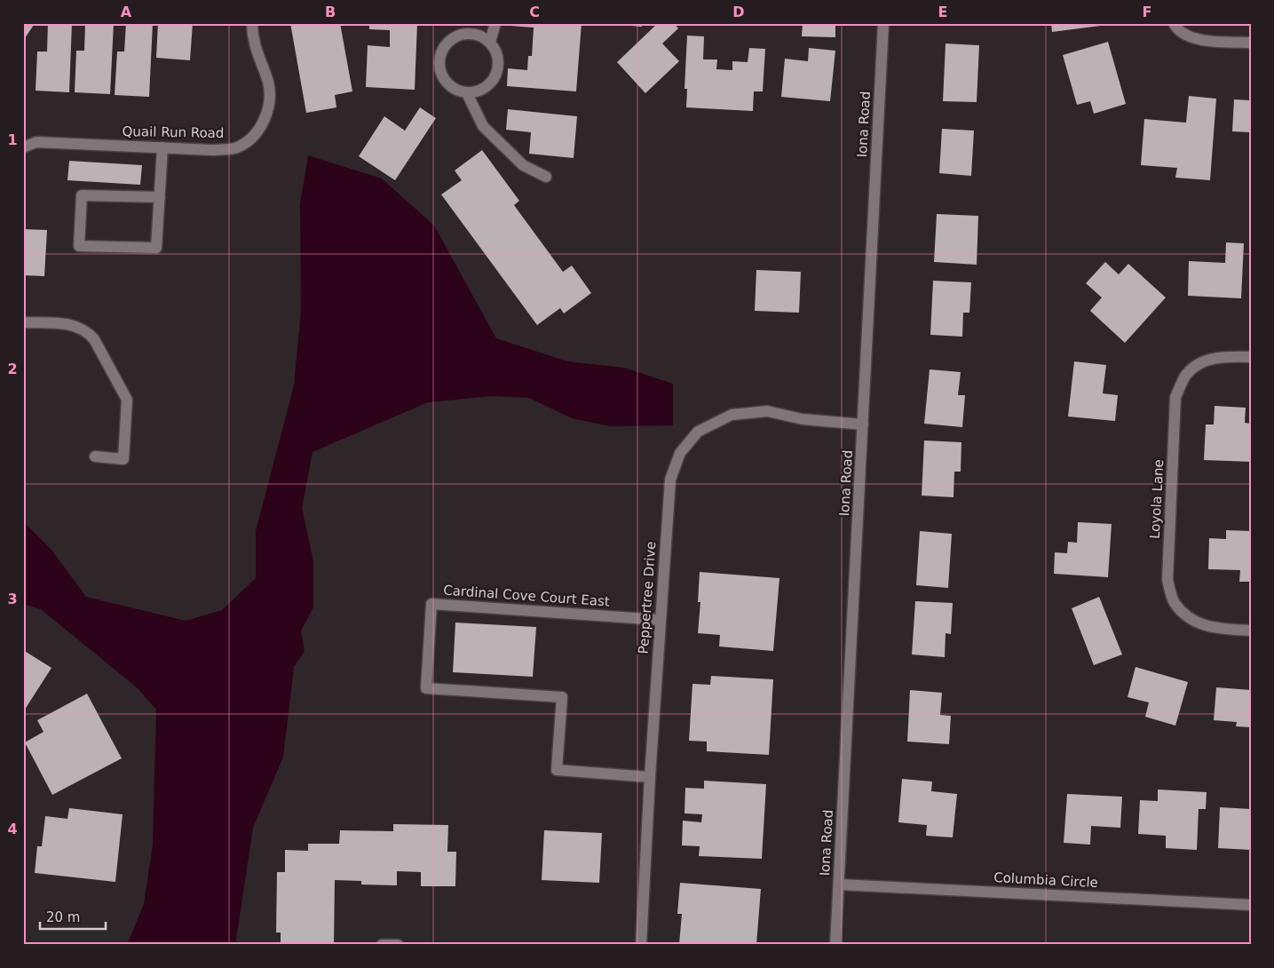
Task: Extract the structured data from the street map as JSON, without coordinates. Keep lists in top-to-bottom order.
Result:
{
  "streets": {
    "street": [
      "Iona Road",
      "Quail Run Road",
      "Loyola Lane",
      "Cardinal Cove Court East",
      "Peppertree Drive",
      "Columbia Circle"
    ]
  },
  "crossings": [
    ["Iona Road", "Peppertree Drive"],
    ["Iona Road", "Columbia Circle"],
    ["Cardinal Cove Court East", "Peppertree Drive"]
  ],
  "scale_bar": "20 m",
  "grid": {
    "columns": [
      "A",
      "B",
      "C",
      "D",
      "E",
      "F"
    ],
    "rows": [
      "1",
      "2",
      "3",
      "4"
    ]
  }
}
